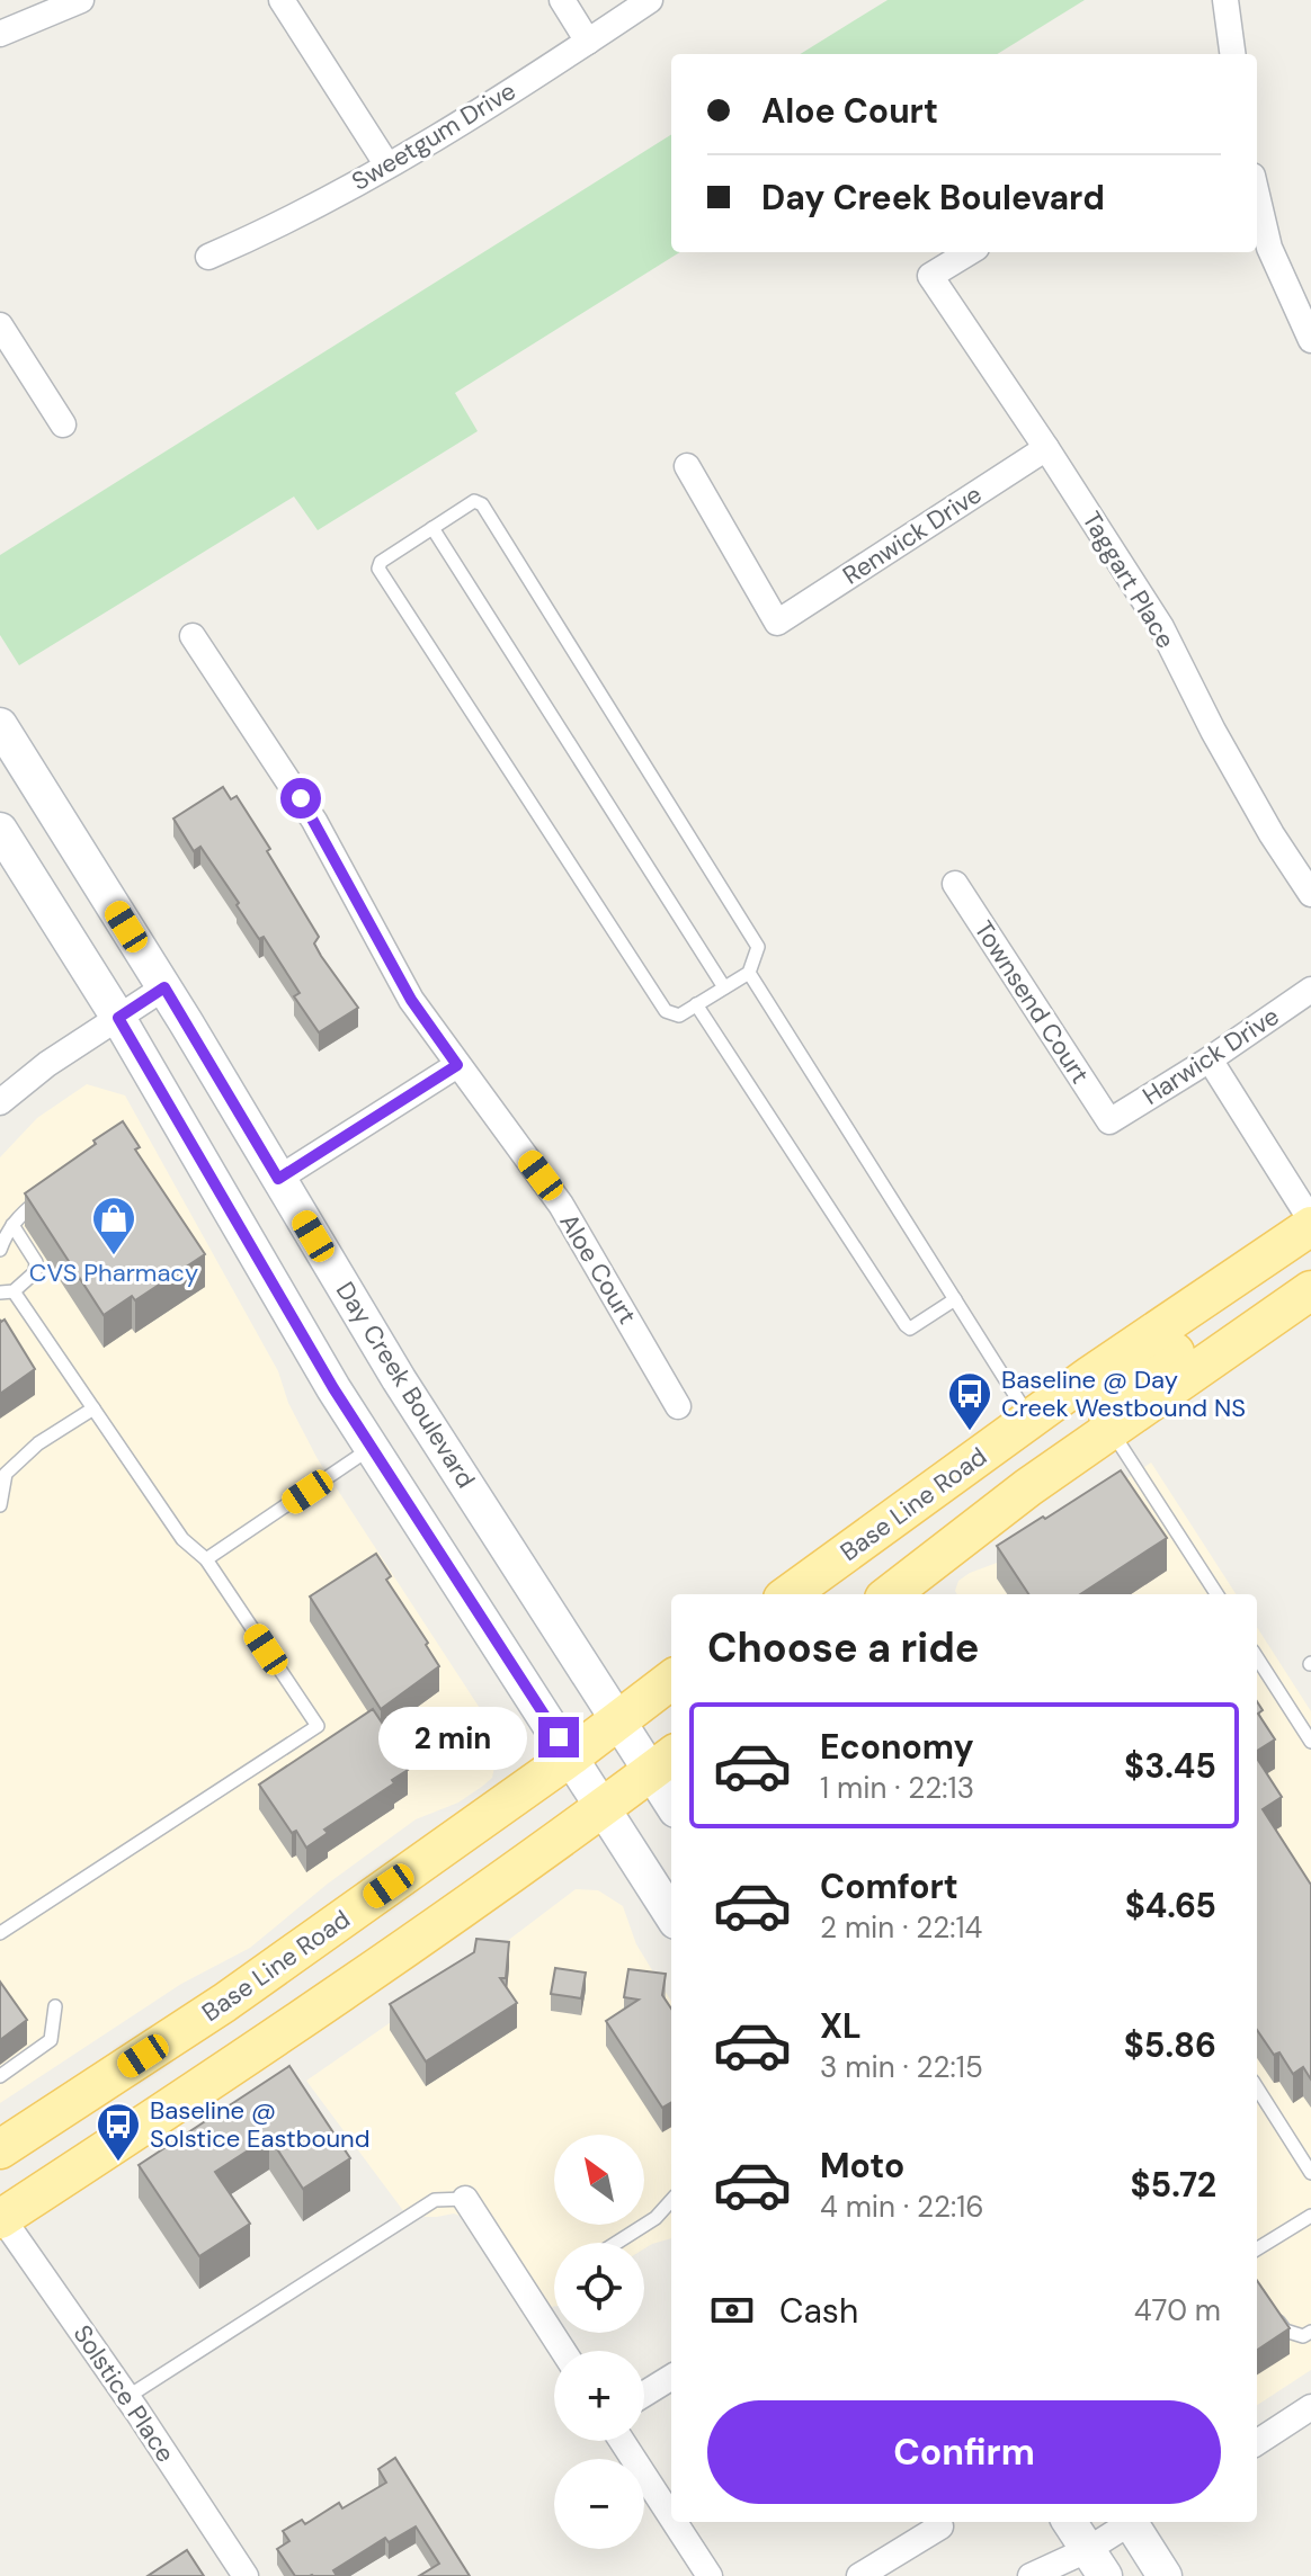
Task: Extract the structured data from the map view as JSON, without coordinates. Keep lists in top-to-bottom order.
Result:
{
  "streets": {
    "main road": ["Day Creek Boulevard", "Base Line Road"],
    "street": [
      "Sweetgum Drive",
      "Renwick Drive",
      "Taggart Place",
      "Townsend Court",
      "Harwick Drive",
      "Aloe Court",
      "Solstice Place"
    ]
  },
  "crossings": [
    ["Renwick Drive", "Taggart Place"],
    ["Townsend Court", "Harwick Drive"],
    ["Day Creek Boulevard", "Base Line Road"]
  ],
  "places": {
    "shop": ["CVS Pharmacy"],
    "bus stop": ["Baseline @ Day Creek Westbound NS", "Baseline @ Solstice Eastbound"]
  },
  "north": "top left",
  "page": {
    "banner": ["Aloe Court", "Day Creek Boulevard"],
    "heading": "Choose a ride",
    "list": [
      {
        "name": "Economy",
        "note": "1 min · 22:13",
        "value": "$3.45"
      },
      {
        "name": "Comfort",
        "note": "2 min · 22:14",
        "value": "$4.65"
      },
      {
        "name": "XL",
        "note": "3 min · 22:15",
        "value": "$5.86"
      },
      {
        "name": "Moto",
        "note": "4 min · 22:16",
        "value": "$5.72"
      }
    ],
    "bubble": "2 min",
    "map_buttons": ["+", "−"],
    "pay": ["Cash", "470 m"],
    "buttons": "Confirm"
  }
}
